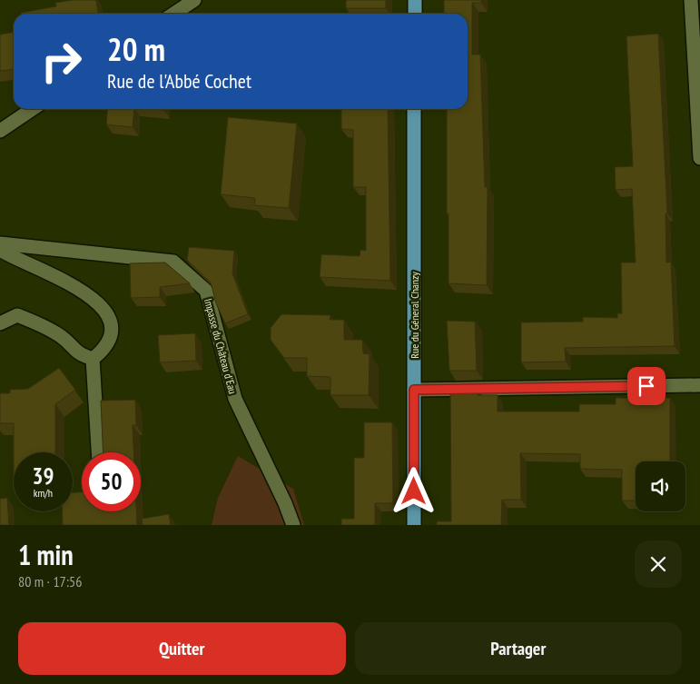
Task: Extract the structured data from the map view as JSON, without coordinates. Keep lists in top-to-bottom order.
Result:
{
  "streets": {
    "main road": ["Rue du Géneral Chanzy"],
    "street": ["Impasse du Château d'Eau"]
  },
  "page": {
    "turn": ["20 m", "Rue de l'Abbé Cochet"],
    "speed": "39 km/h",
    "limit": "50",
    "heading": ["1 min", "80 m · 17:56"],
    "buttons": ["Quitter", "Partager"]
  }
}
